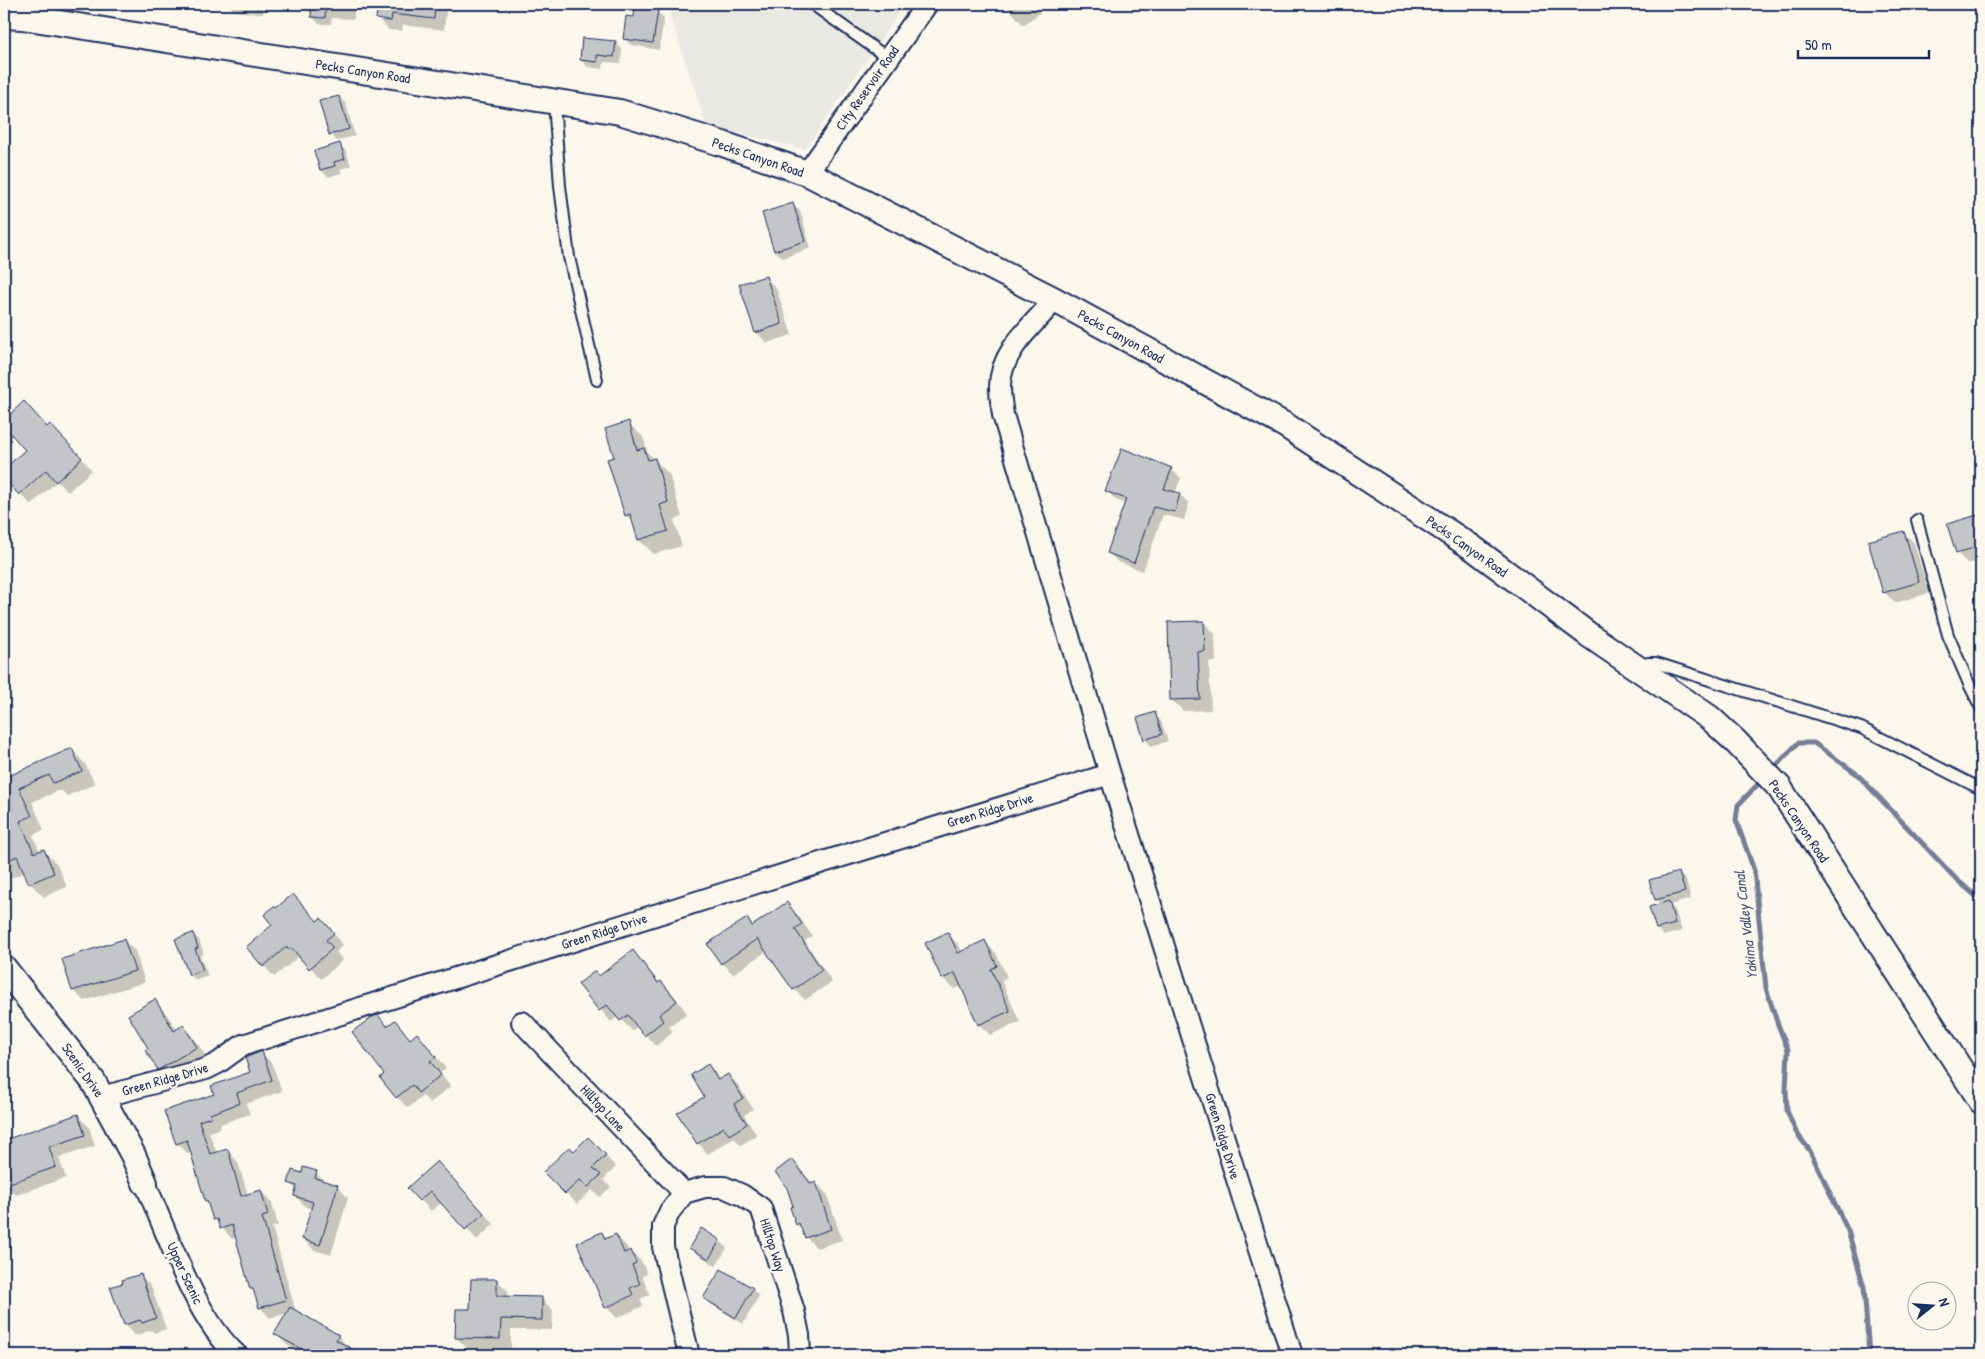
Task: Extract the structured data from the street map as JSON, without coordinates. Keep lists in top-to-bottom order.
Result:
{
  "streets": {
    "street": [
      "Pecks Canyon Road",
      "City Reservoir Road",
      "Green Ridge Drive",
      "Scenic Drive",
      "Hilltop Lane",
      "Hilltop Way",
      "Upper Scenic"
    ]
  },
  "crossings": [
    ["Pecks Canyon Road", "City Reservoir Road"],
    ["Pecks Canyon Road", "Green Ridge Drive"],
    ["Green Ridge Drive", "Scenic Drive"],
    ["Scenic Drive", "Upper Scenic"],
    ["Hilltop Lane", "Hilltop Way"]
  ],
  "water": ["Yakima Valley Canal"],
  "scale_bar": "50 m",
  "north": "right"
}
